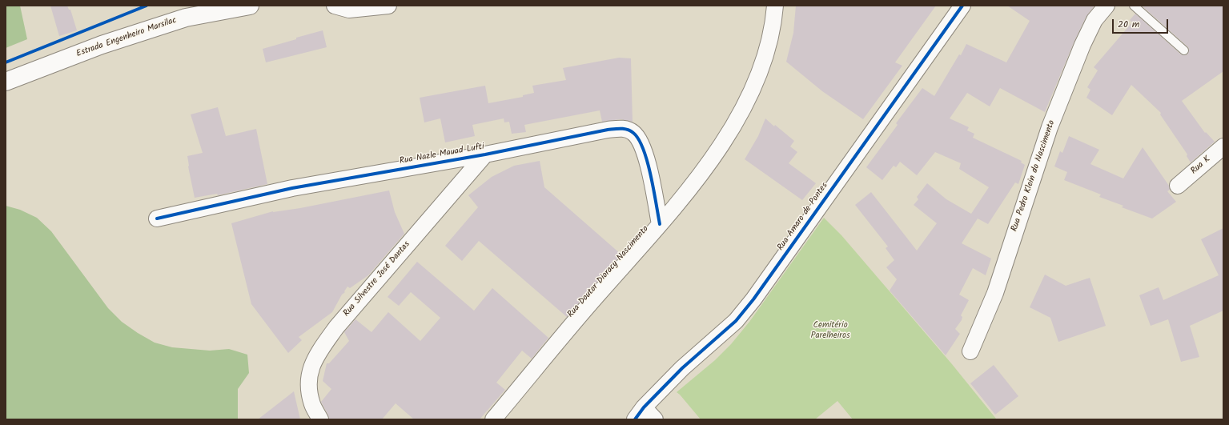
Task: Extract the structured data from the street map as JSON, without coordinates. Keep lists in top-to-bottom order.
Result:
{
  "streets": {
    "main road": ["Estrada Engenheiro Marsilac"],
    "street": [
      "Rua Nazle Mauad Lufti",
      "Rua K",
      "Rua Pedro Klein do Nascimento",
      "Rua Amaro de Pontes",
      "Rua Doutor Dioracy Nascimento",
      "Rua Silvestre José Dantas"
    ]
  },
  "crossings": [
    ["Rua Nazle Mauad Lufti", "Rua Doutor Dioracy Nascimento"],
    ["Rua Nazle Mauad Lufti", "Rua Silvestre José Dantas"]
  ],
  "parks": ["Cemitério Parelheiros"],
  "scale_bar": "20 m"
}
